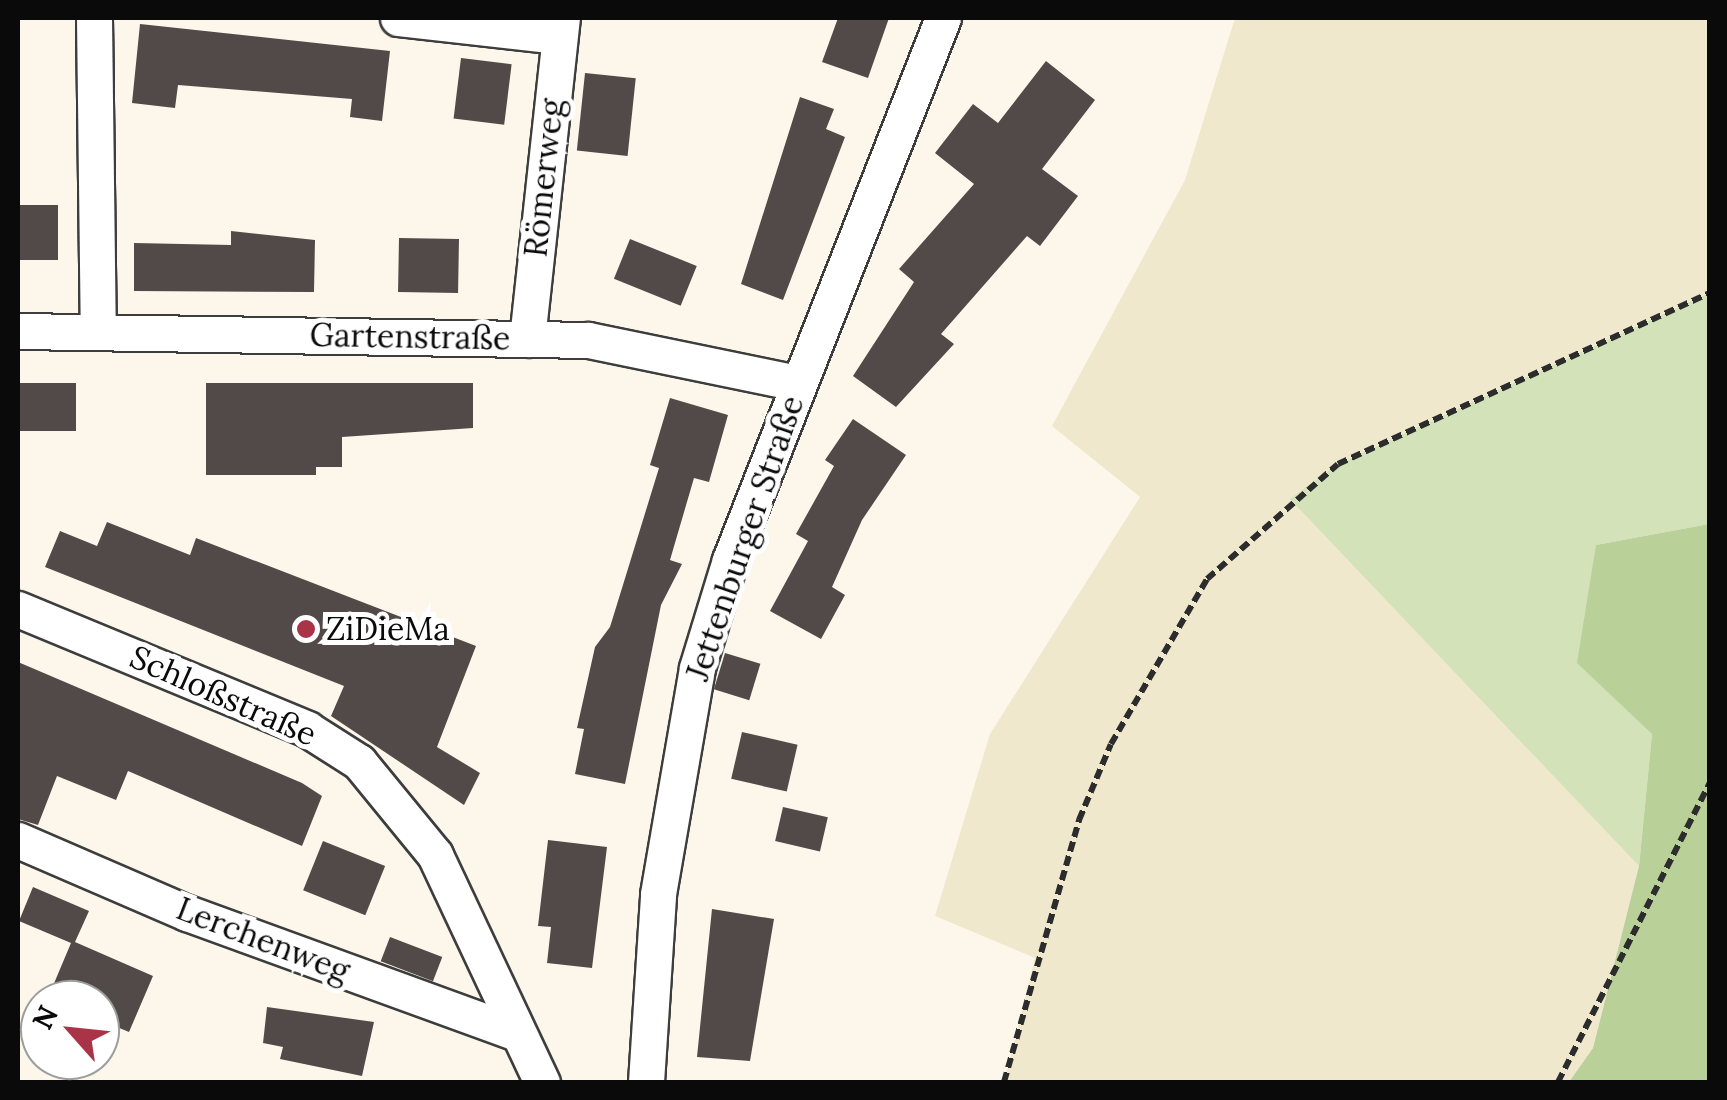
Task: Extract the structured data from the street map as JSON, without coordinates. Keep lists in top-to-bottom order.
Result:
{
  "streets": {
    "street": [
      "Römerweg",
      "Gartenstraße",
      "Jettenburger Straße",
      "Schloßstraße",
      "Lerchenweg"
    ]
  },
  "crossings": [
    ["Römerweg", "Gartenstraße"],
    ["Gartenstraße", "Jettenburger Straße"],
    ["Schloßstraße", "Lerchenweg"]
  ],
  "places": ["ZiDieMa"],
  "north": "top left"
}
